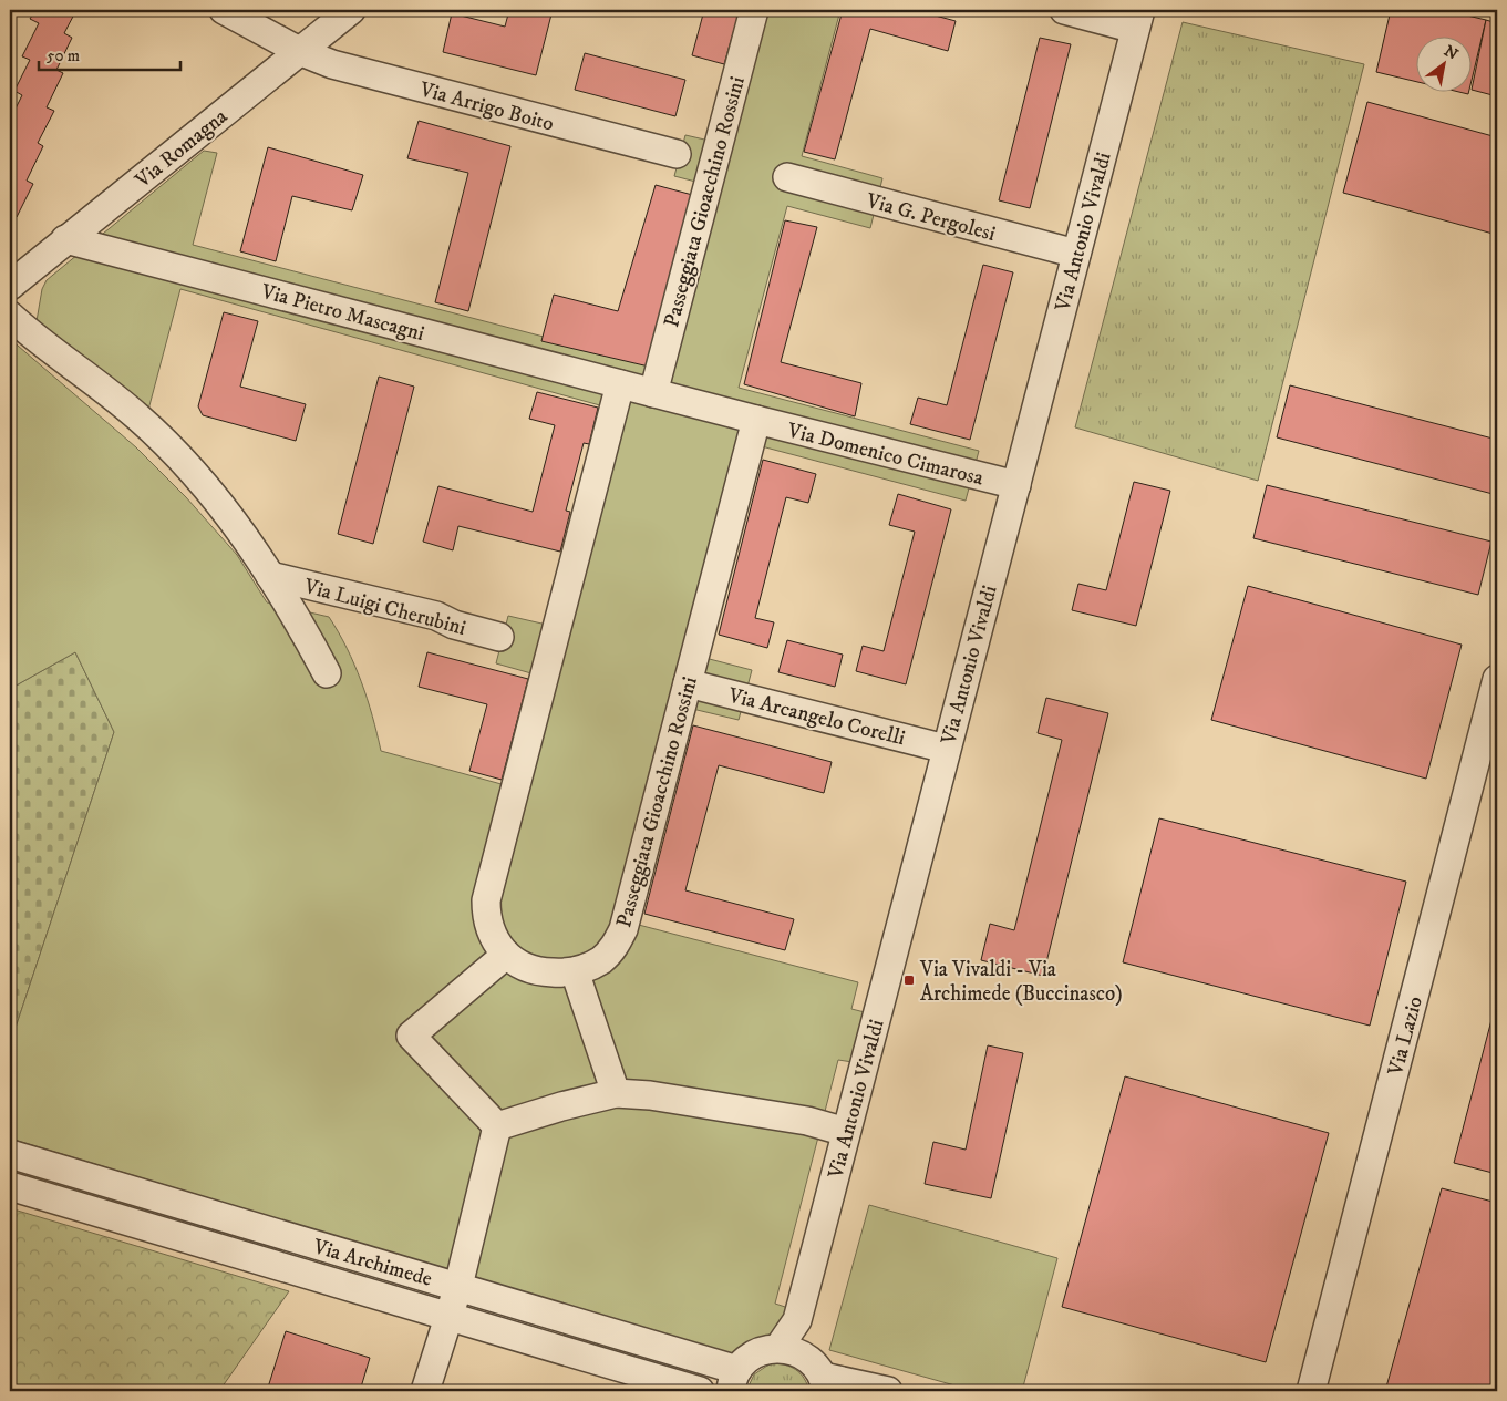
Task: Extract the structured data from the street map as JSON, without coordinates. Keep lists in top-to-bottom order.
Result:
{
  "streets": {
    "street": [
      "Via Arrigo Boito",
      "Via Romagna",
      "Passeggiata Gioacchino Rossini",
      "Via G. Pergolesi",
      "Via Antonio Vivaldi",
      "Via Pietro Mascagni",
      "Via Domenico Cimarosa",
      "Via Luigi Cherubini",
      "Via Arcangelo Corelli",
      "Via Lazio",
      "Via Archimede"
    ]
  },
  "crossings": [
    ["Via Arrigo Boito", "Via Romagna"],
    ["Via Romagna", "Via Pietro Mascagni"],
    ["Passeggiata Gioacchino Rossini", "Via Pietro Mascagni"],
    ["Passeggiata Gioacchino Rossini", "Via Domenico Cimarosa"],
    ["Passeggiata Gioacchino Rossini", "Via Arcangelo Corelli"],
    ["Via G. Pergolesi", "Via Antonio Vivaldi"],
    ["Via Antonio Vivaldi", "Via Domenico Cimarosa"],
    ["Via Antonio Vivaldi", "Via Arcangelo Corelli"]
  ],
  "places": {
    "transit": ["Via Vivaldi - Via Archimede (Buccinasco)"]
  },
  "scale_bar": "50 m",
  "north": "top right"
}
